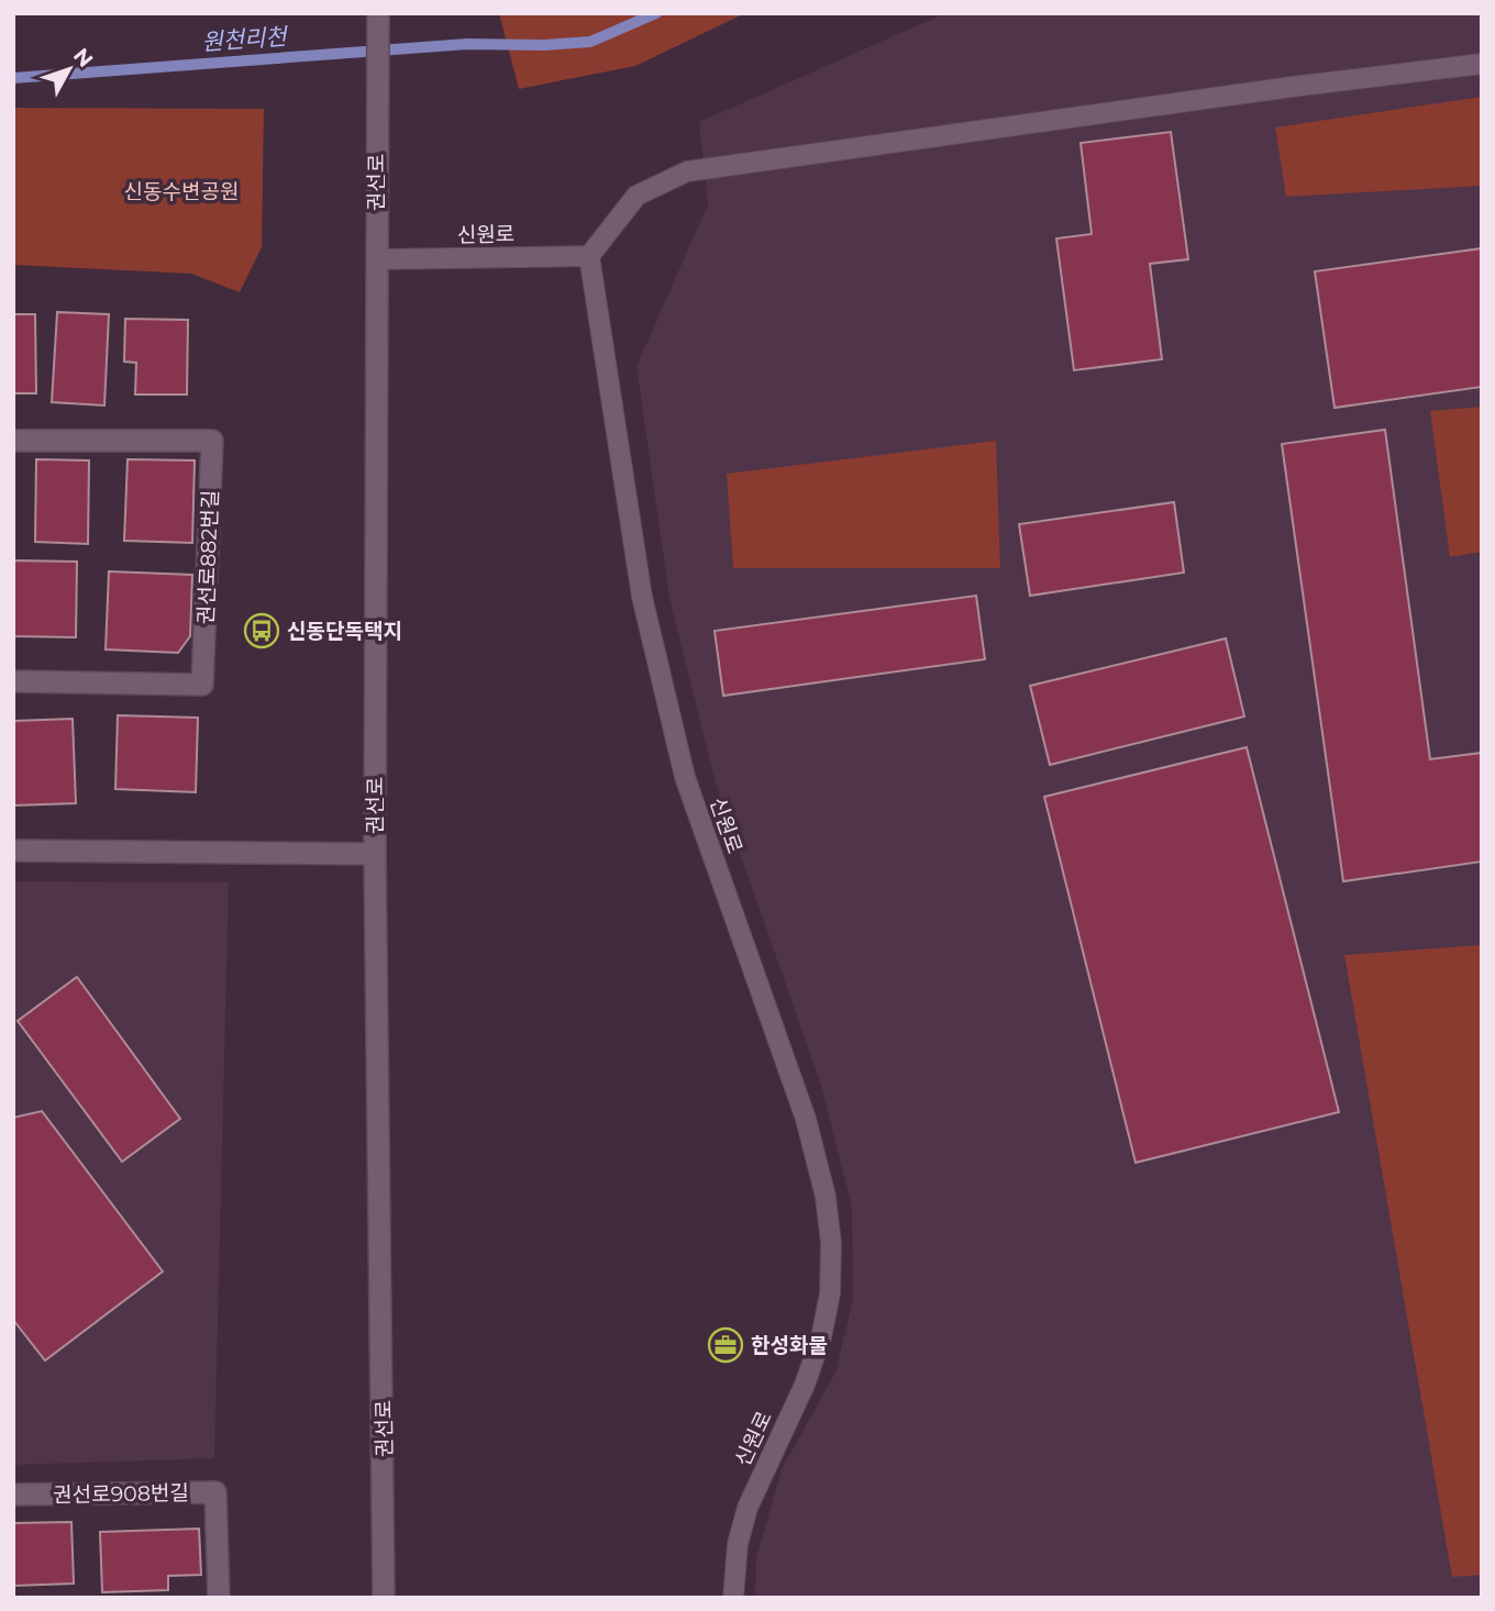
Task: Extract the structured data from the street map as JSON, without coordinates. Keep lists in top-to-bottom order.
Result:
{
  "streets": {
    "street": ["권선로", "권선로882번길", "권선로908번길"],
    "lane": ["신원로"]
  },
  "crossings": [
    ["권선로", "신원로"]
  ],
  "water": ["원천리천"],
  "parks": ["신동수변공원"],
  "places": {
    "bus stop": ["신동단독택지"],
    "office": ["한성화물"]
  },
  "north": "top right"
}
